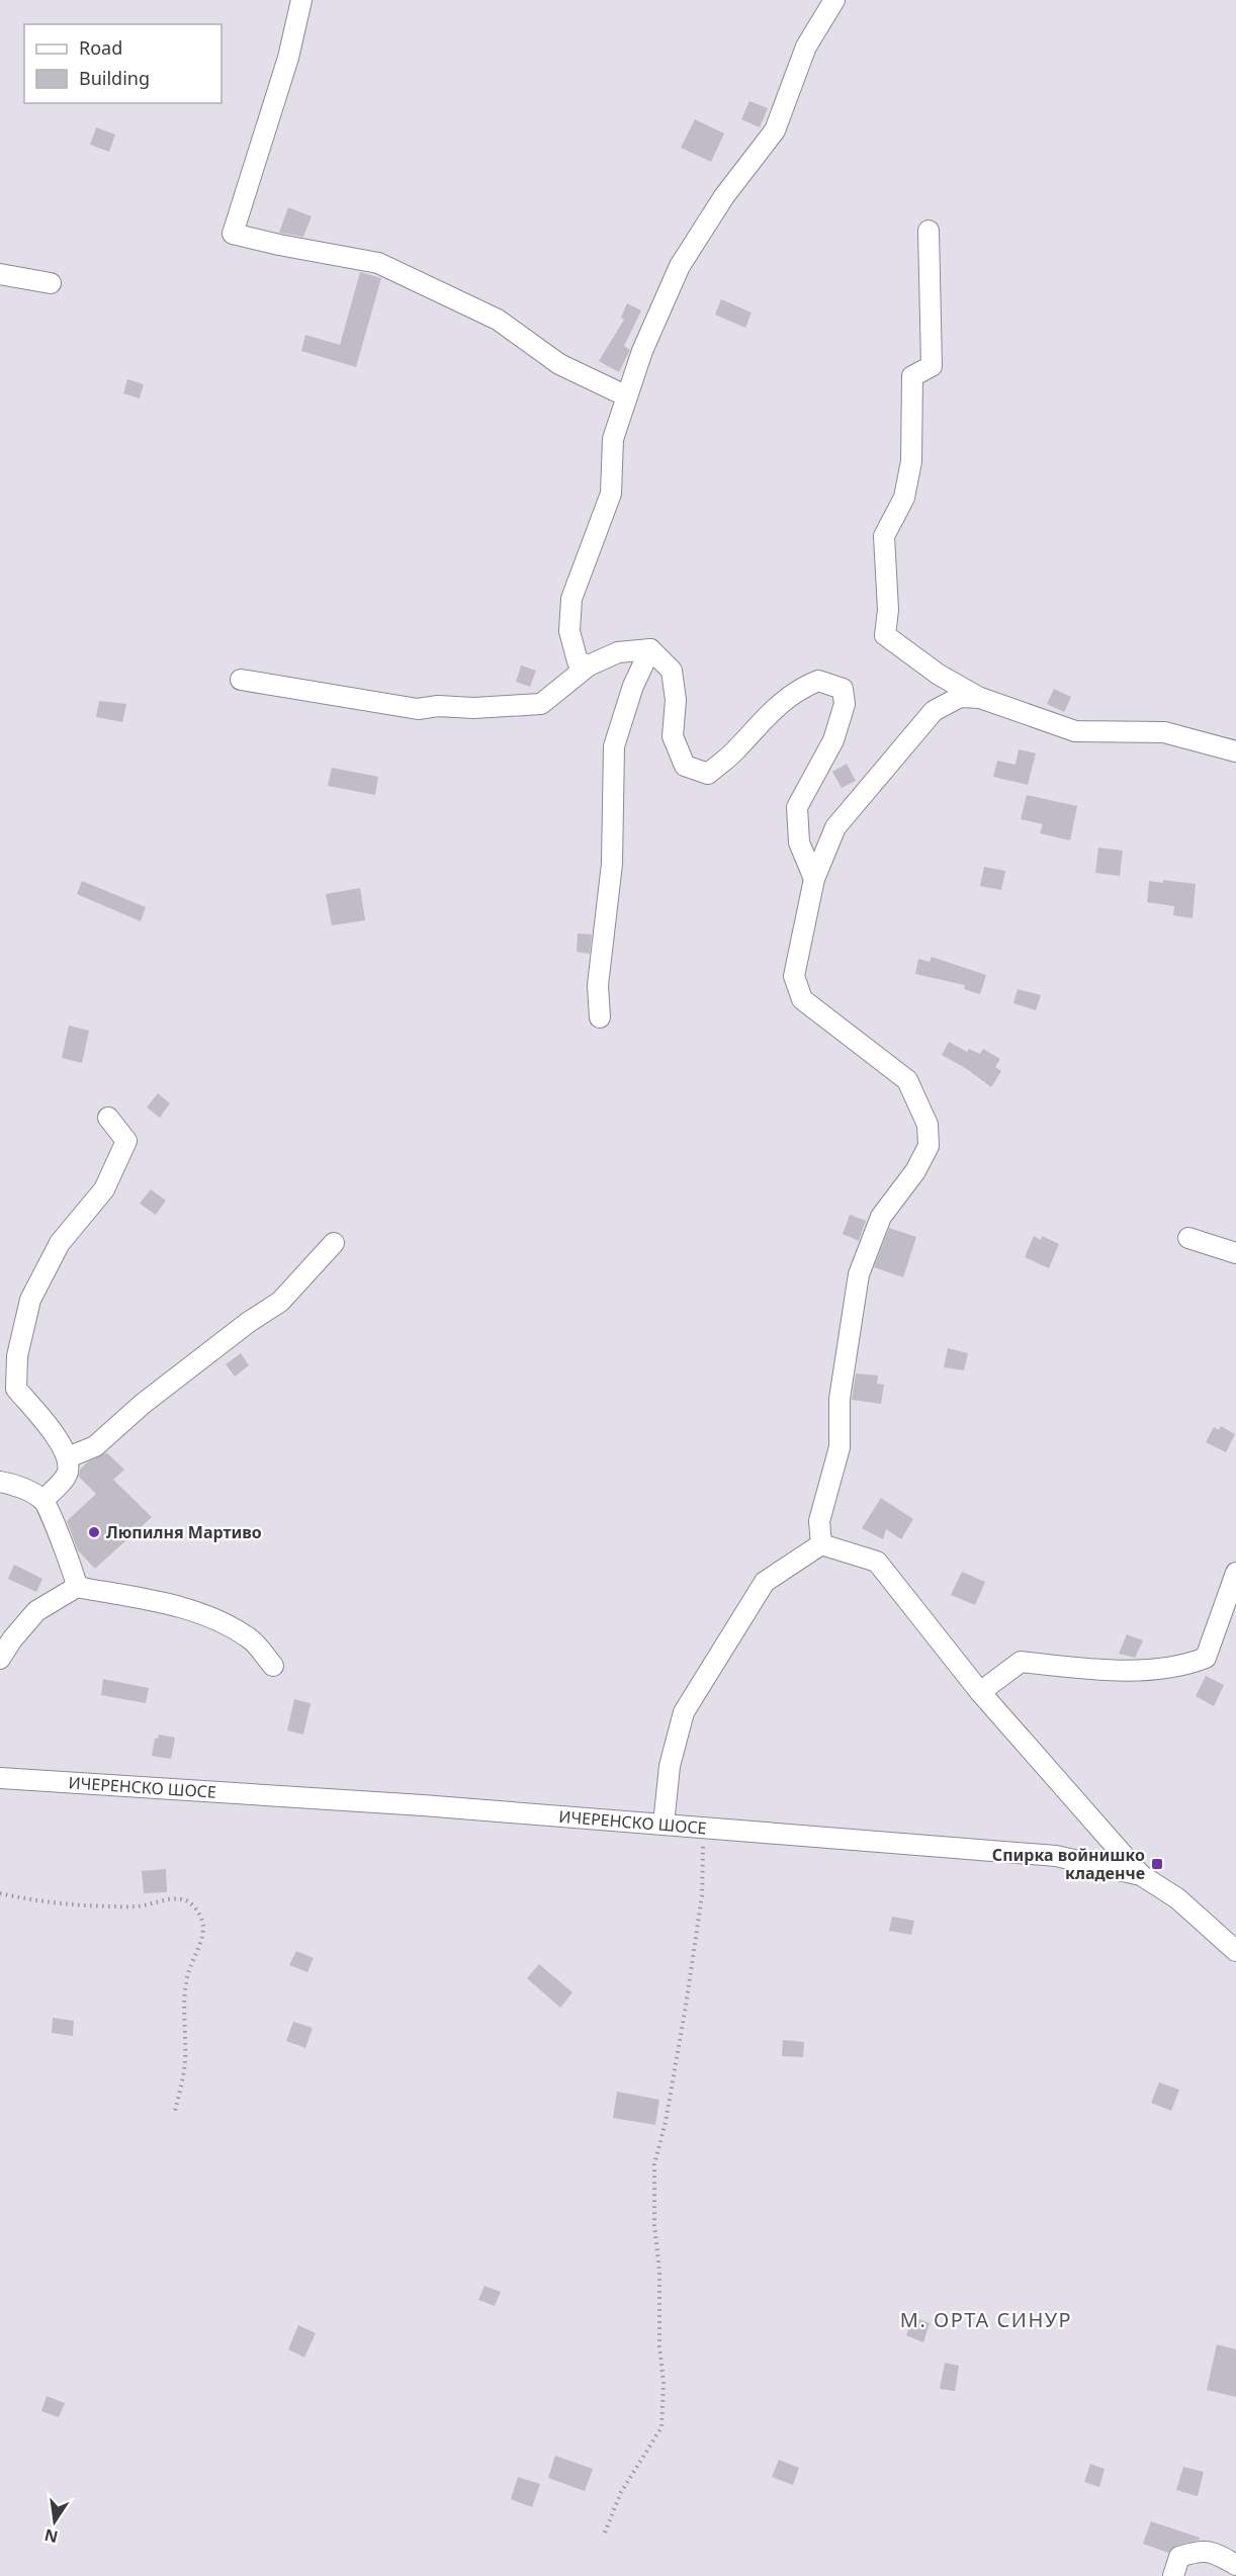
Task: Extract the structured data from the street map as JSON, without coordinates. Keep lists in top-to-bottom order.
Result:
{
  "streets": {
    "street": ["ИЧЕРЕНСКО ШОСЕ"]
  },
  "districts": ["М. ОРТА СИНУР"],
  "places": {
    "other": ["Люпилня Мартиво"],
    "transit": ["Спирка войнишко кладенче"]
  },
  "legend": ["Road", "Building"],
  "north": "bottom"
}
